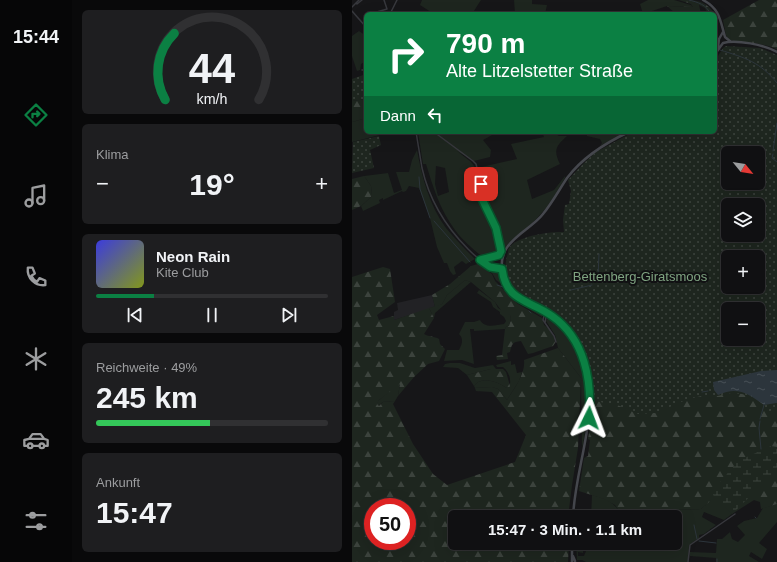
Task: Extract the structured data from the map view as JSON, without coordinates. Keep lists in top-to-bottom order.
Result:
{
  "parks": ["Bettenberg-Giratsmoos"],
  "north": "bottom right",
  "page": {
    "tabs": "15:44",
    "turn": ["790 m", "Alte Litzelstetter Straße"],
    "then": "Dann",
    "tile": [
      "Klima",
      ["Reichweite · 49%", "245 km"],
      ["Ankunft", "15:47"]
    ],
    "map_buttons": ["+", "−"],
    "heat": ["−", "19°", "+"],
    "song": ["Neon Rain", "Kite Club"],
    "limit": "50",
    "trip": "15:47 · 3 Min. · 1.1 km",
    "gauge": ["44", "km/h"]
  }
}
